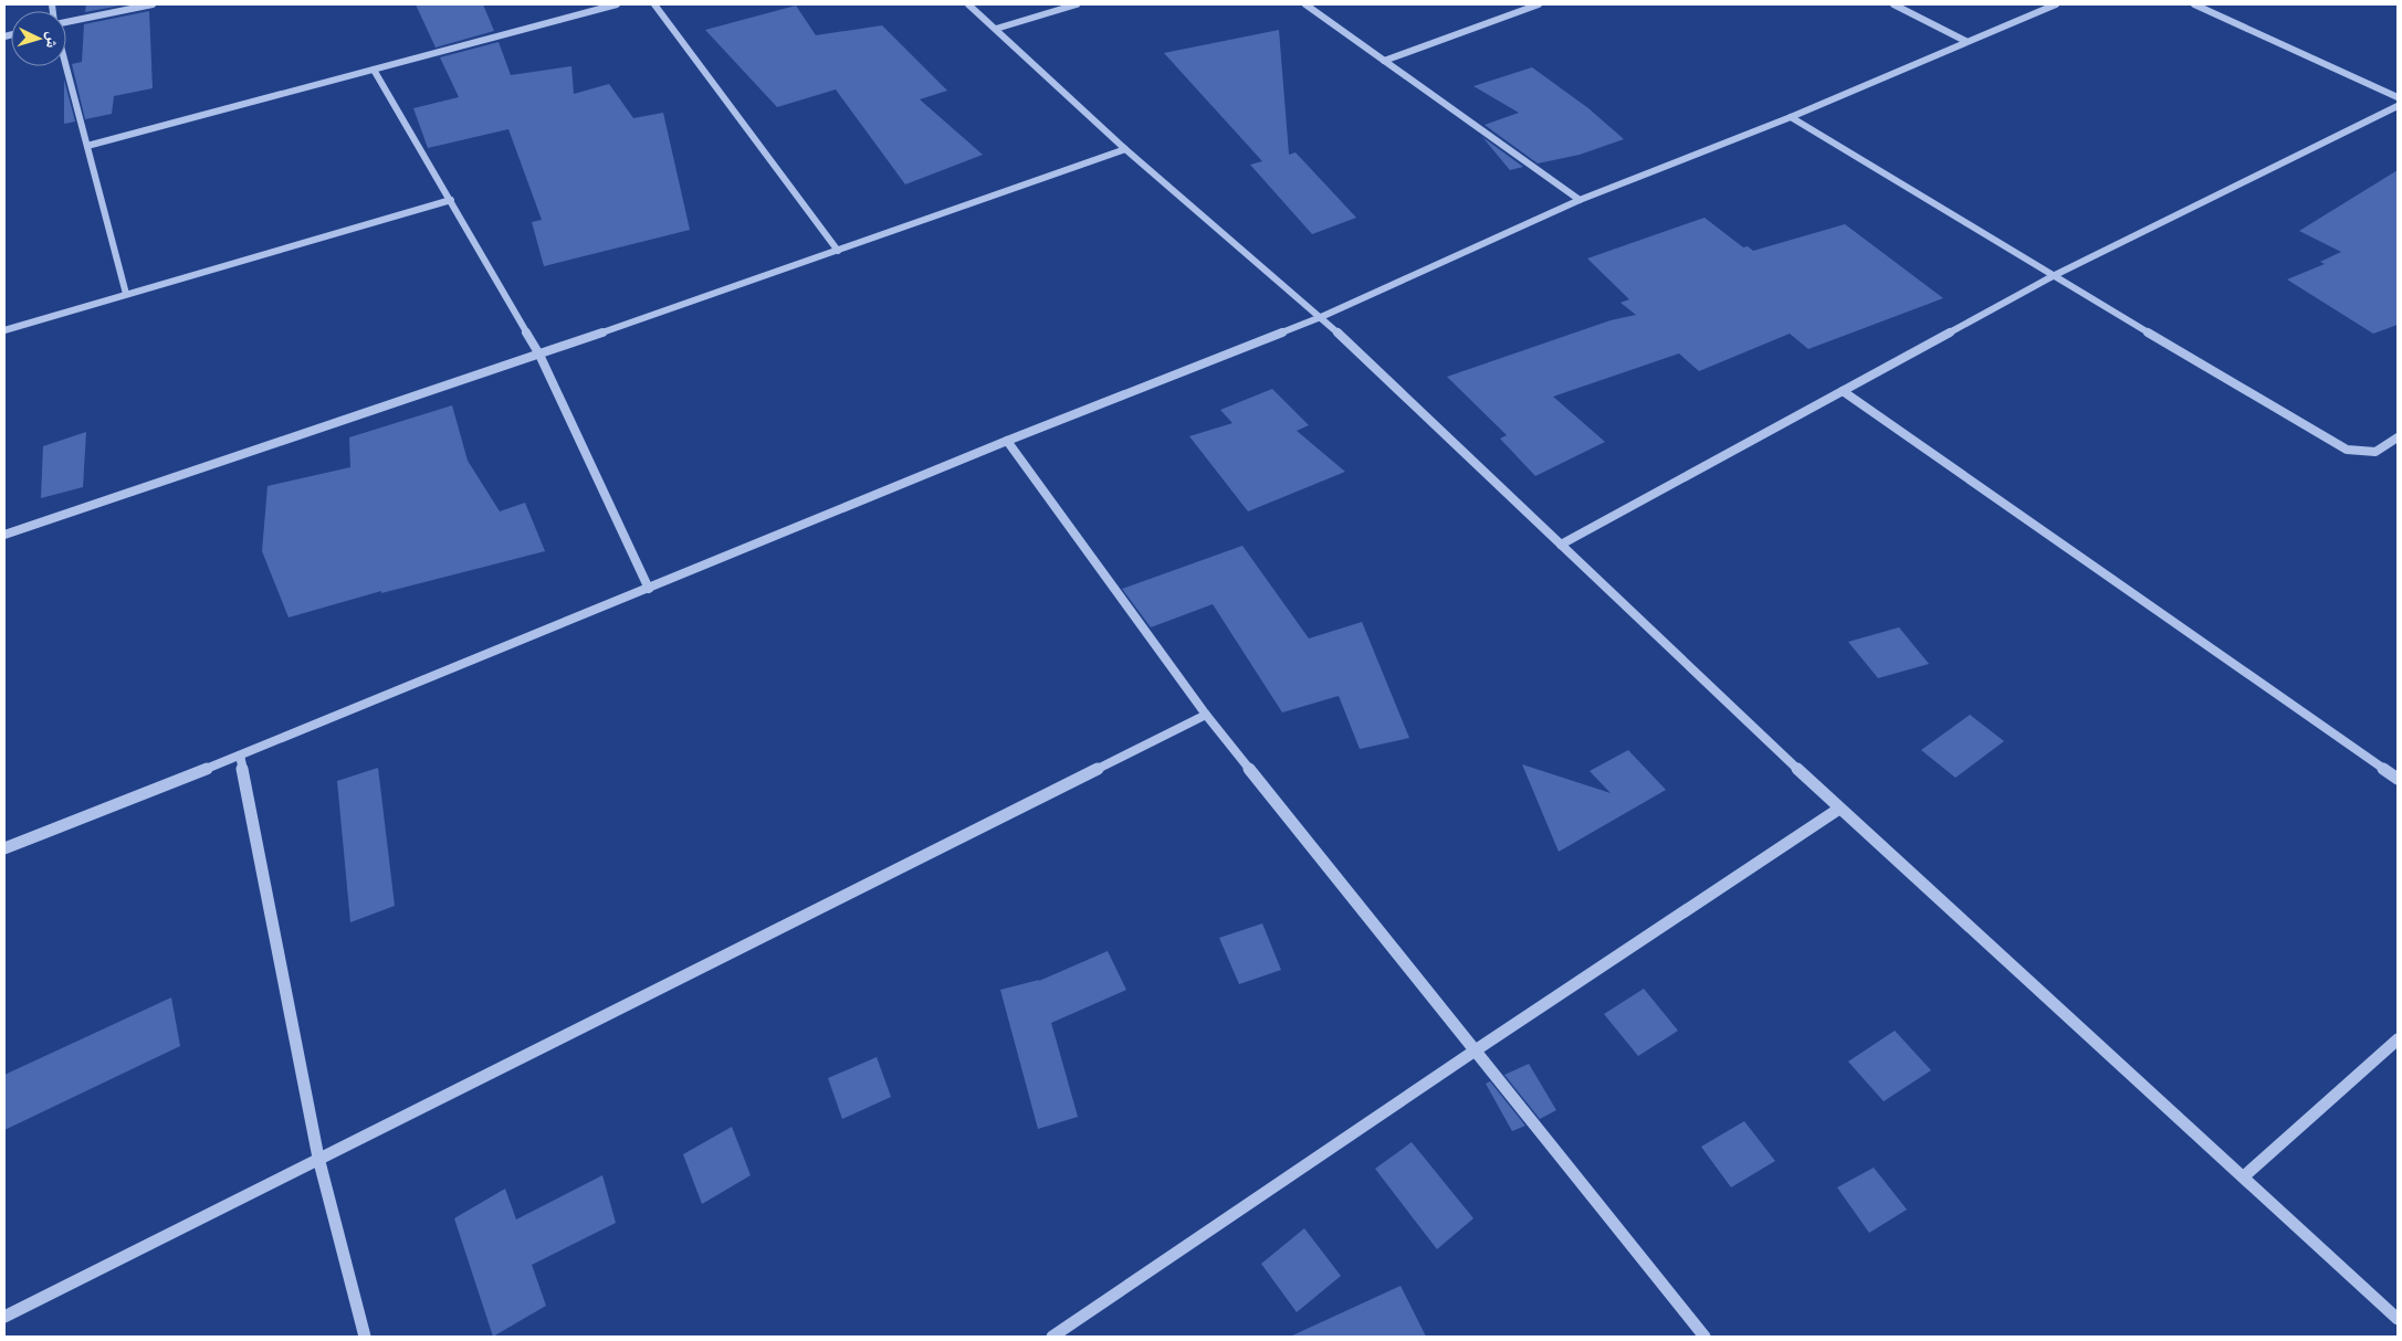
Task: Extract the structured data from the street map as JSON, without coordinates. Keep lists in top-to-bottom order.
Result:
{
  "north": "right"
}
